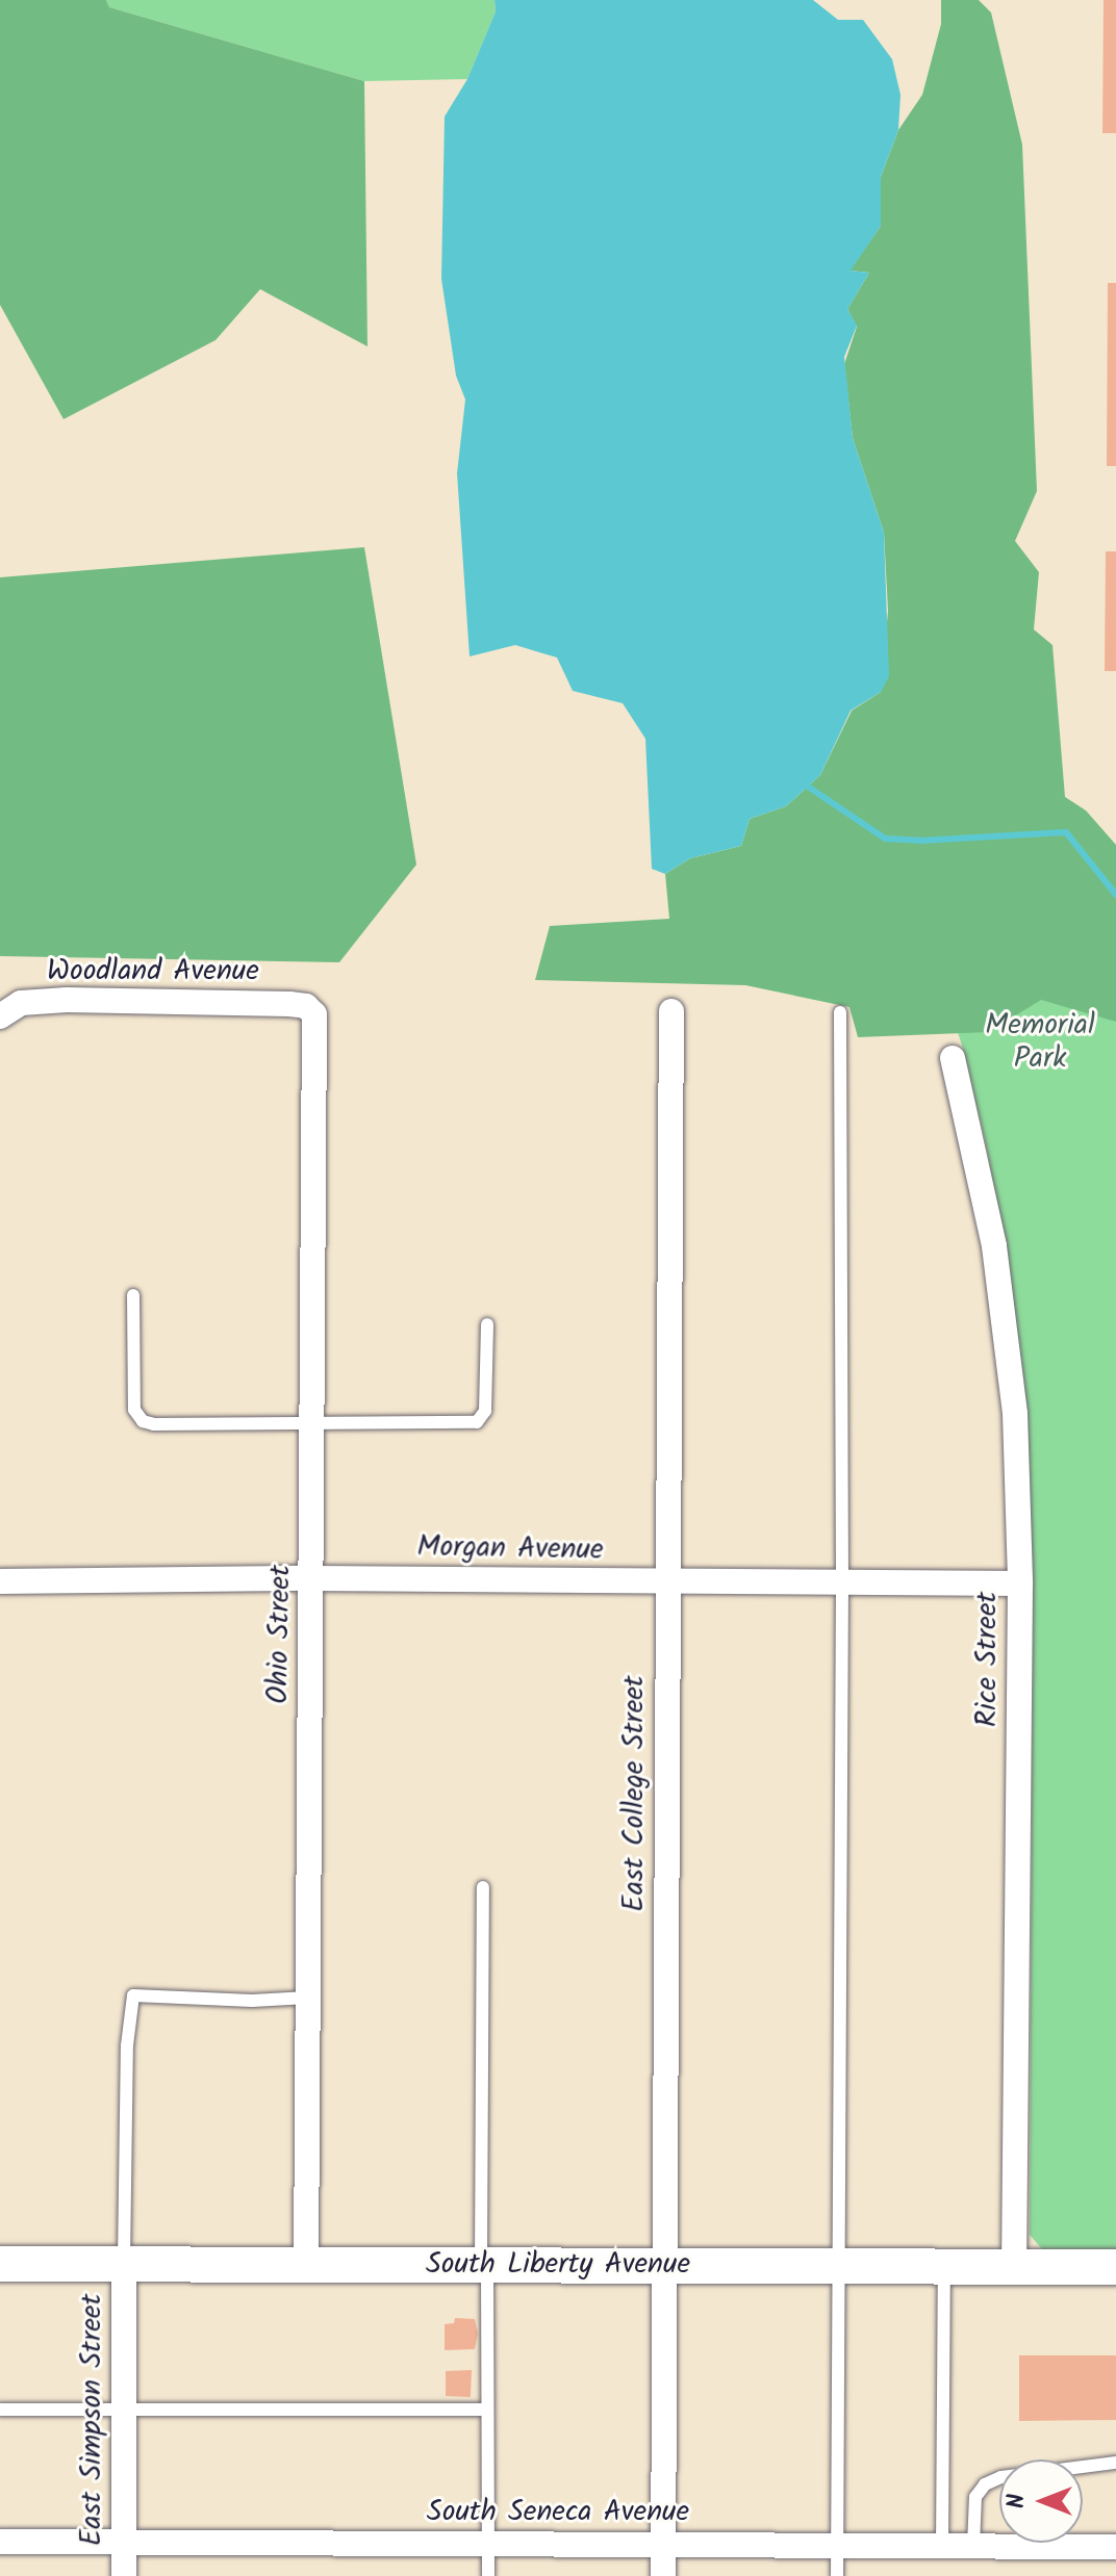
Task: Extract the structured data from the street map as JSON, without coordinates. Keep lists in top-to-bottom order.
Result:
{
  "streets": {
    "street": [
      "Woodland Avenue",
      "Morgan Avenue",
      "Ohio Street",
      "Rice Street",
      "East College Street",
      "South Liberty Avenue",
      "East Simpson Street",
      "South Seneca Avenue"
    ]
  },
  "crossings": [
    ["Woodland Avenue", "Ohio Street"],
    ["Morgan Avenue", "Ohio Street"],
    ["Morgan Avenue", "Rice Street"],
    ["Morgan Avenue", "East College Street"],
    ["Ohio Street", "South Liberty Avenue"],
    ["Rice Street", "South Liberty Avenue"],
    ["East College Street", "South Liberty Avenue"],
    ["East College Street", "South Seneca Avenue"],
    ["South Liberty Avenue", "East Simpson Street"],
    ["East Simpson Street", "South Seneca Avenue"]
  ],
  "parks": ["Memorial Park"],
  "north": "left"
}
